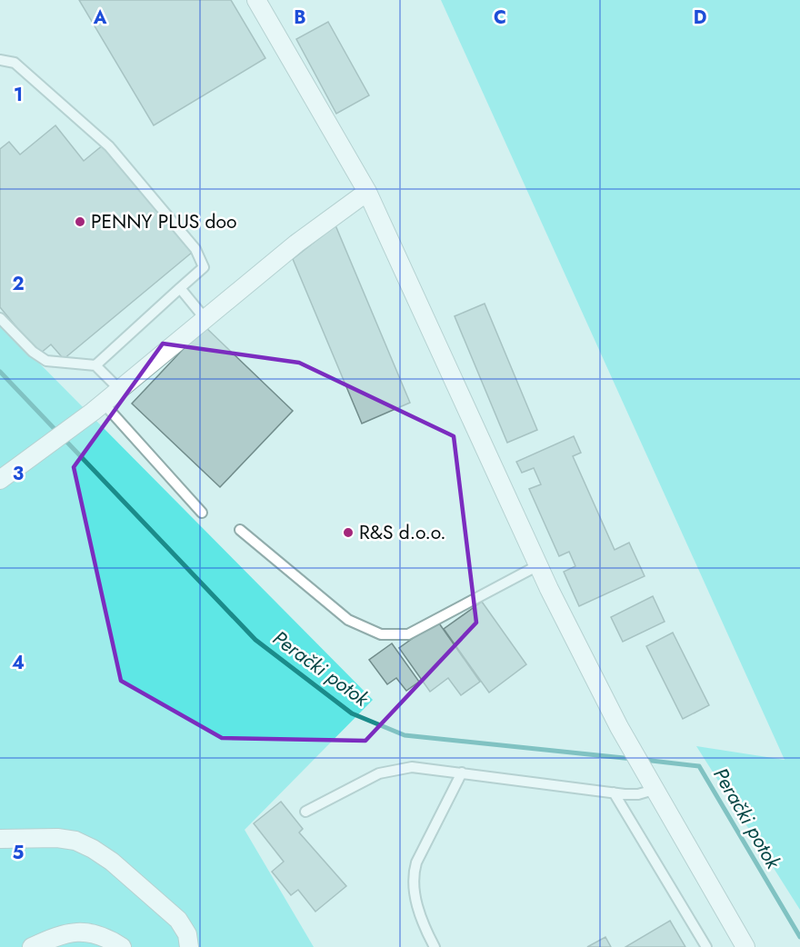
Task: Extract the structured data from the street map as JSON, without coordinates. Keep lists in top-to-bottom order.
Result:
{
  "water": ["Perački potok"],
  "places": ["PENNY PLUS doo", "R&S d.o.o."],
  "grid": {
    "columns": [
      "A",
      "B",
      "C",
      "D"
    ],
    "rows": [
      "1",
      "2",
      "3",
      "4",
      "5"
    ]
  }
}
